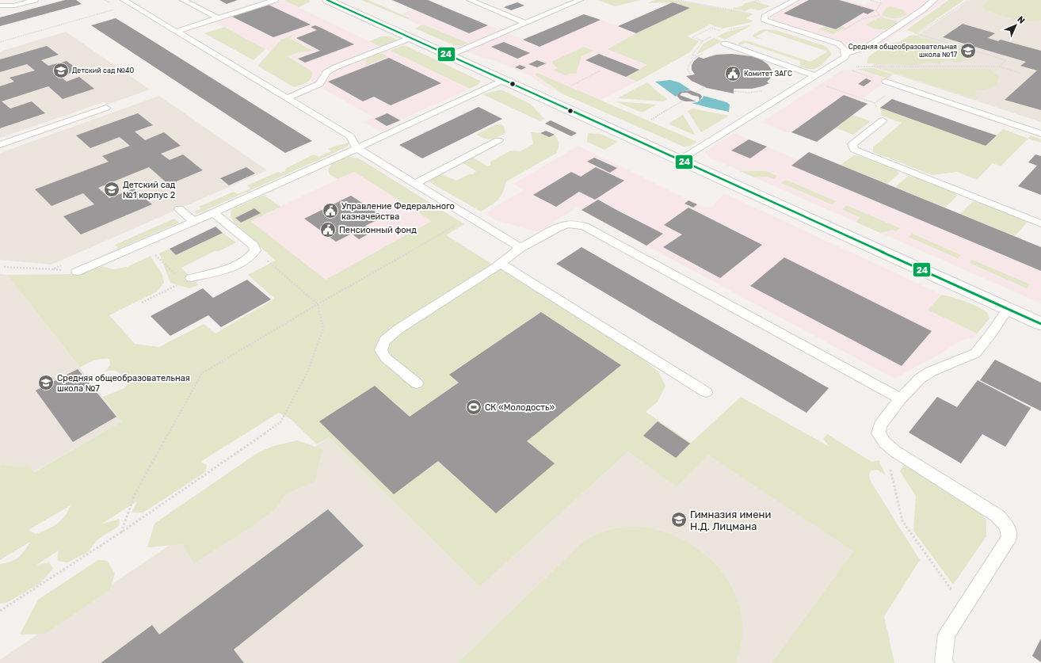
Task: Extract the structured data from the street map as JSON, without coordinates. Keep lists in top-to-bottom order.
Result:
{
  "places": {
    "school or university": [
      "Средняя общеобразовательная школа №17",
      "Детский сад №40",
      "Детский сад №1 корпус 2",
      "Средняя общеобразовательная школа №7",
      "Гимназия имени Н.Д. Лицмана"
    ],
    "public building": ["Комитет ЗАГС", "Управление Федерального казначейства", "Пенсионный фонд"],
    "sports": ["СК «Молодость»"]
  },
  "lines": ["transit line 24"],
  "north": "top right"
}
